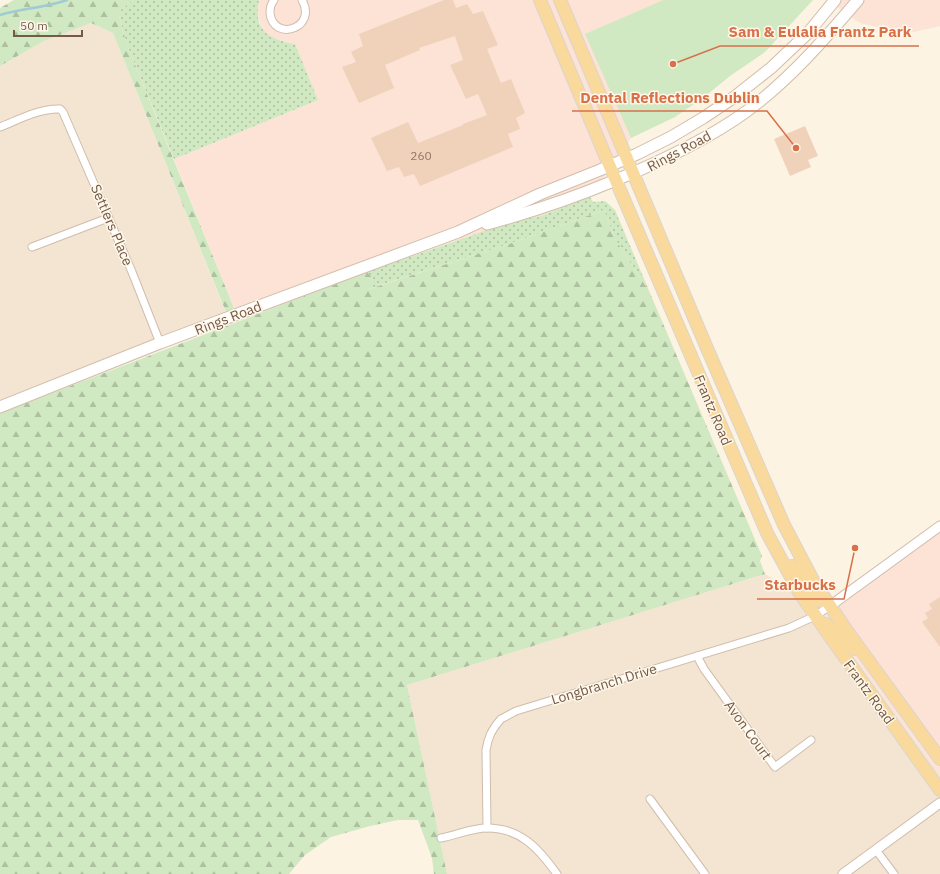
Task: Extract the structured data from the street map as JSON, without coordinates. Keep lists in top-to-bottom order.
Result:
{
  "streets": {
    "main road": ["Rings Road", "Frantz Road"],
    "street": ["Settlers Place", "Longbranch Drive", "Avon Court"]
  },
  "crossings": [
    ["Rings Road", "Settlers Place"],
    ["Rings Road", "Frantz Road"],
    ["Frantz Road", "Longbranch Drive"],
    ["Longbranch Drive", "Avon Court"]
  ],
  "places": ["Sam & Eulalia Frantz Park", "Dental Reflections Dublin", "Starbucks"],
  "house_numbers": ["260"],
  "scale_bar": "50 m"
}
